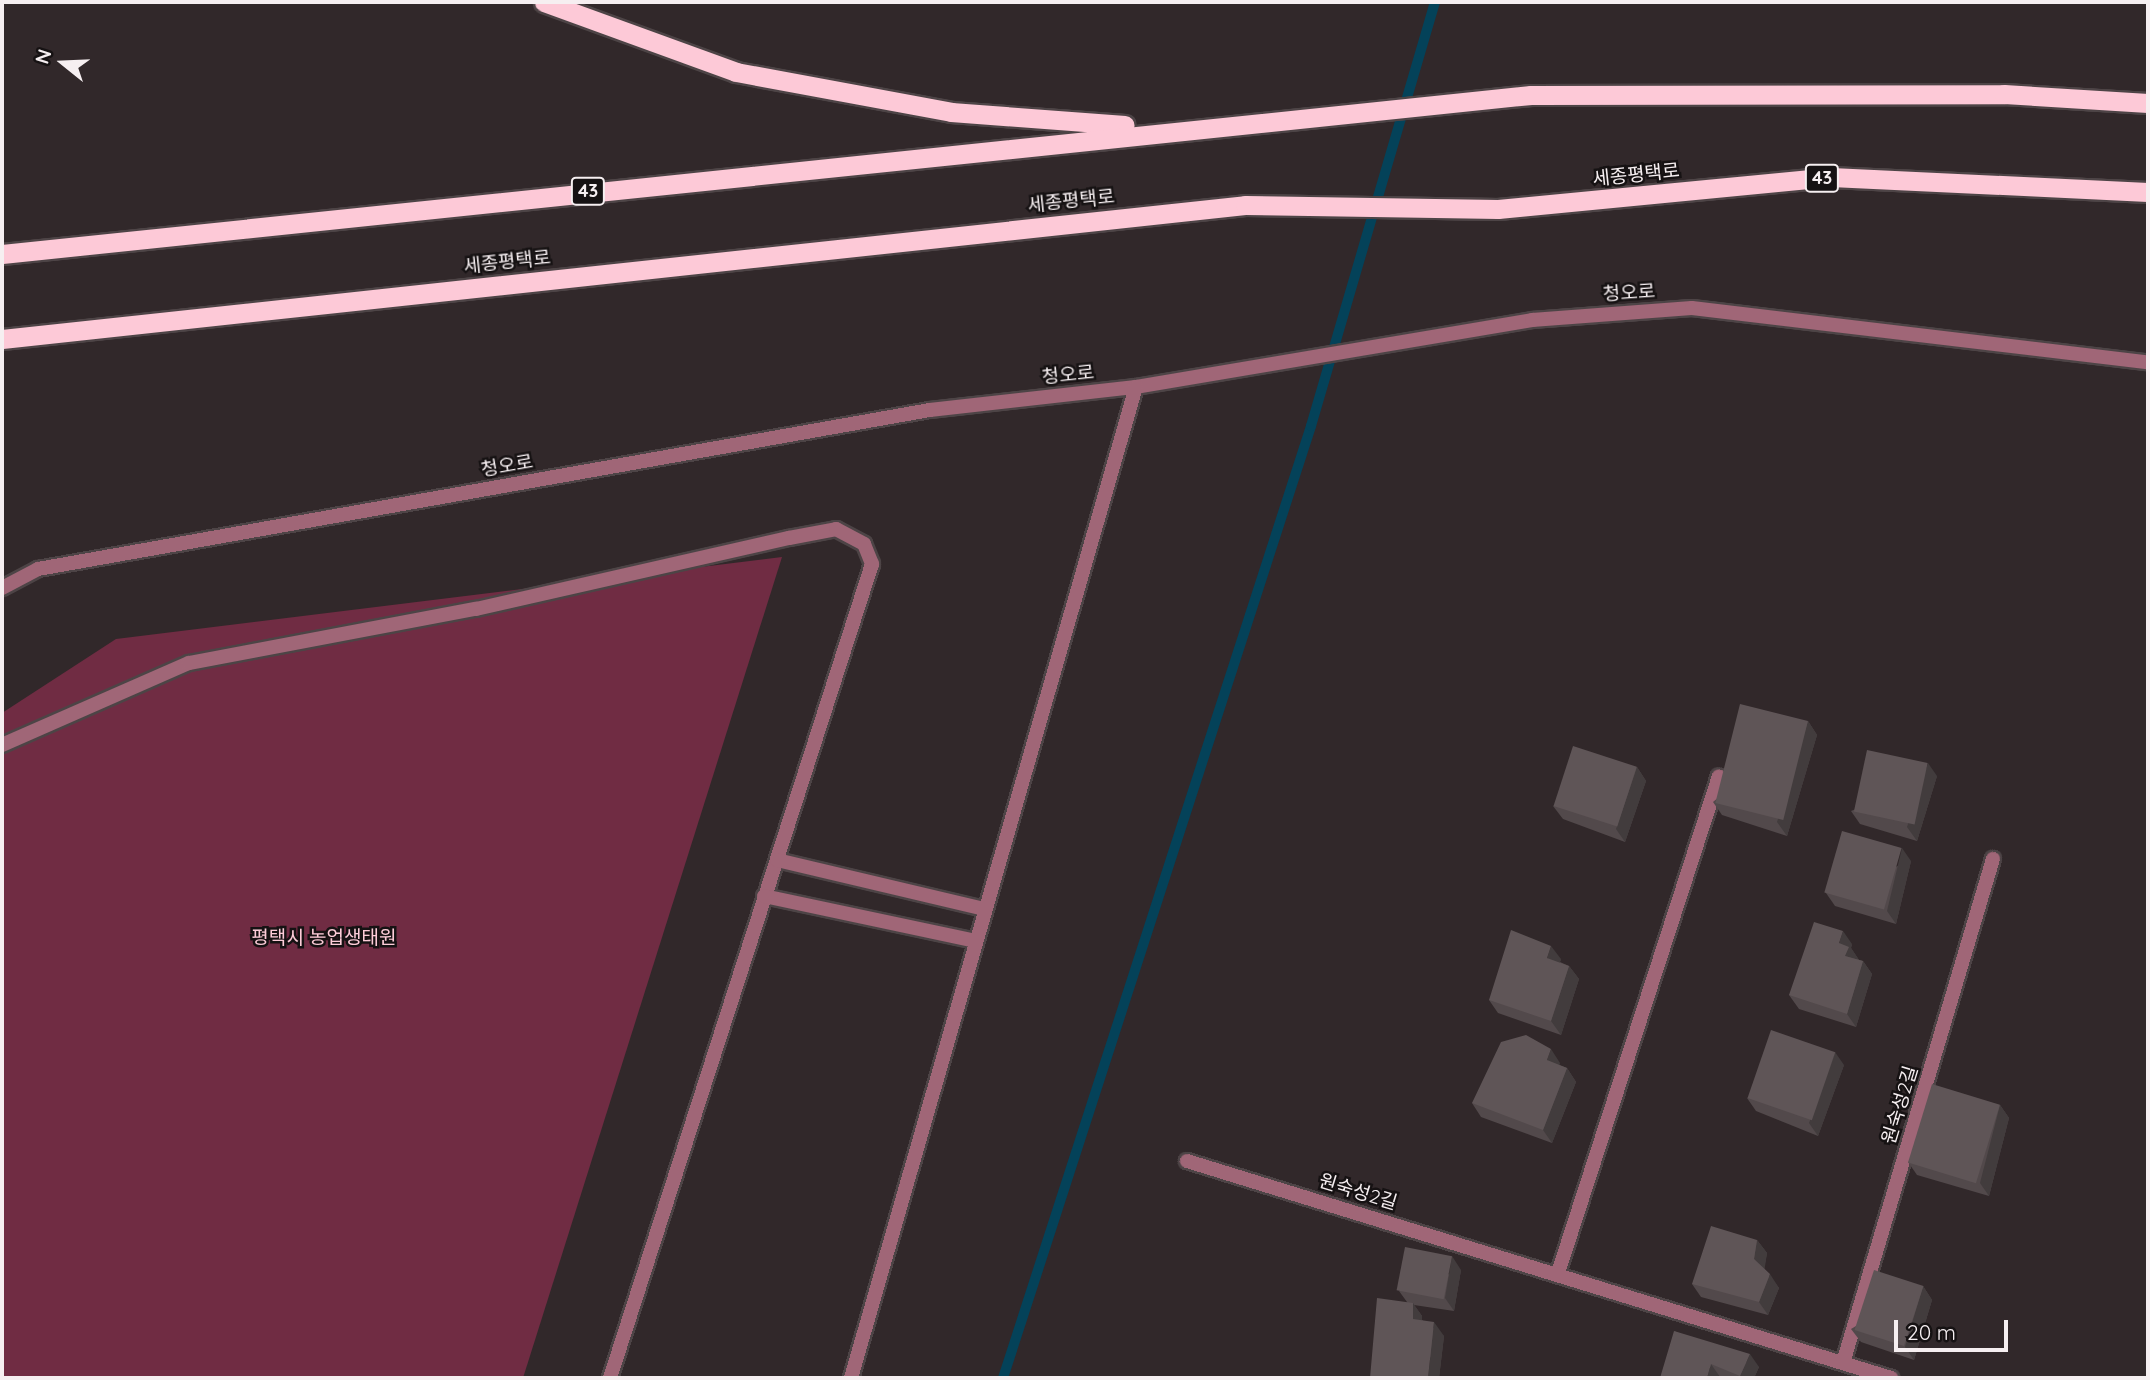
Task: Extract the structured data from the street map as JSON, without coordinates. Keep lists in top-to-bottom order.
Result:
{
  "streets": {
    "highway": ["세종평택로", "43"],
    "street": ["청오로", "원숙성2길"]
  },
  "parks": ["평택시 농업생태원"],
  "scale_bar": "20 m",
  "north": "left"
}
